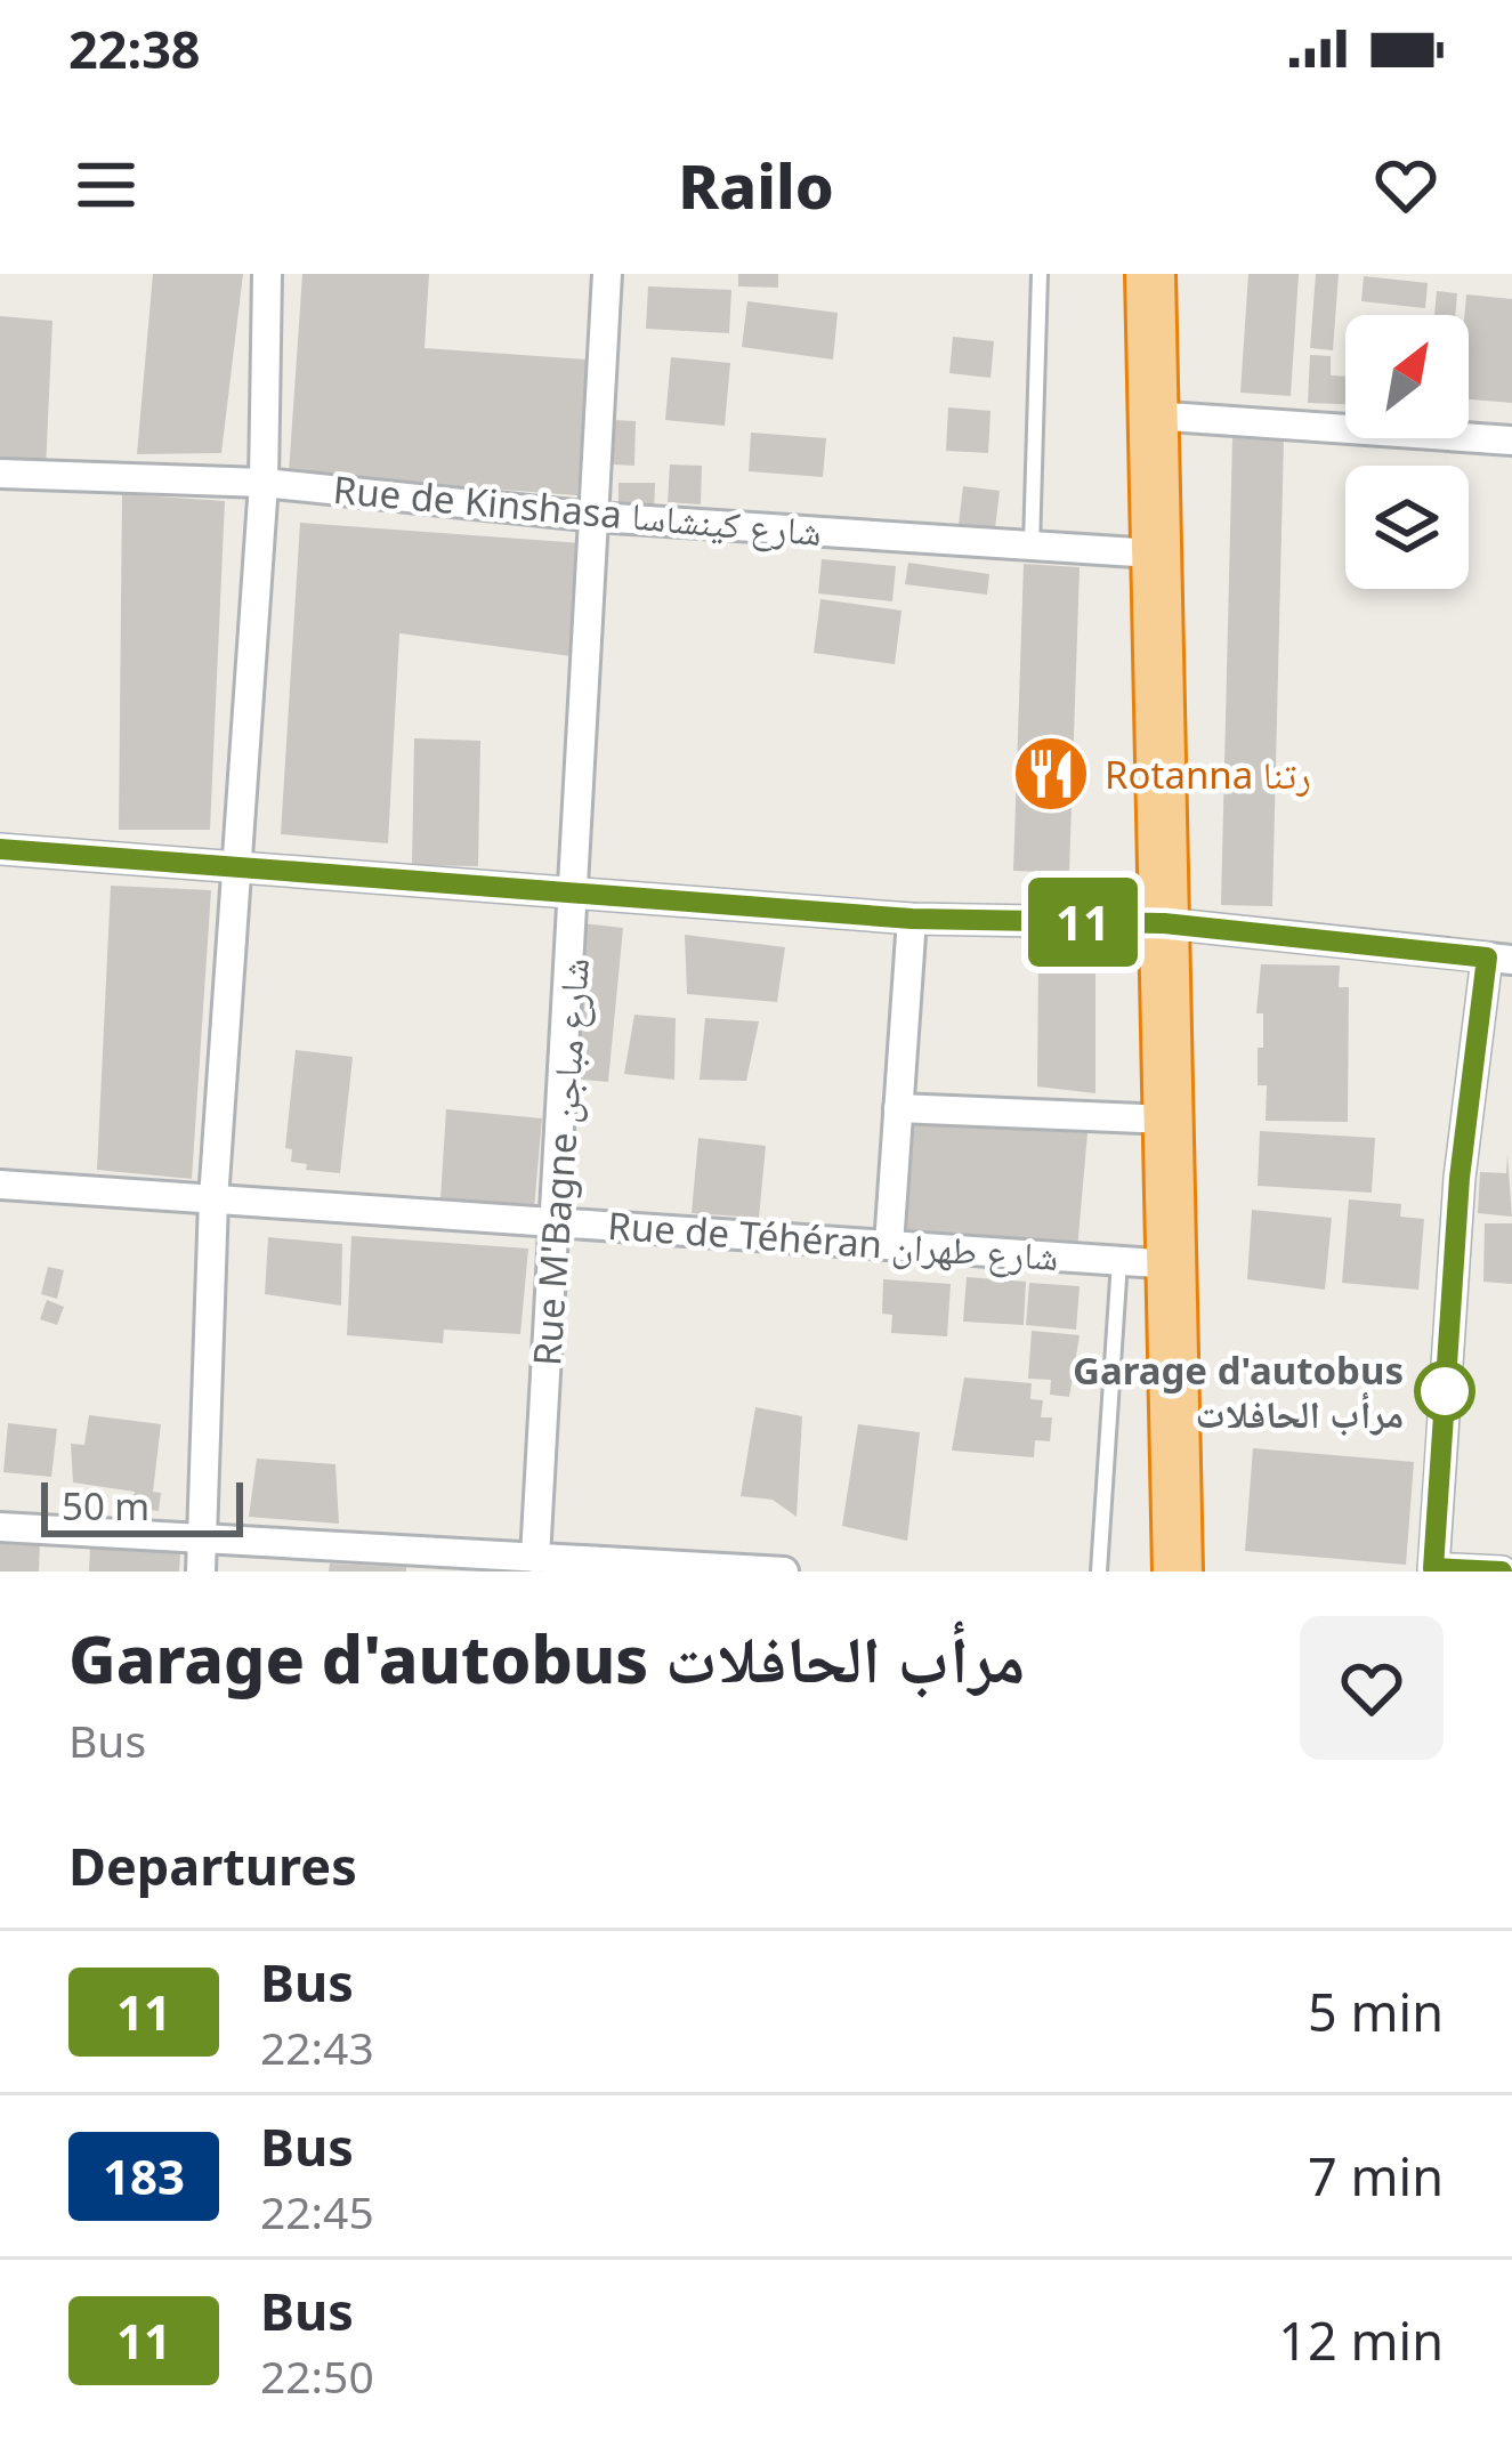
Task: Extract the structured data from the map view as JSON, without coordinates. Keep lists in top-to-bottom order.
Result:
{
  "streets": {
    "street": ["Rue de Kinshasa شارع كينشاسا", "Rue M'Bagne شارع مباجن", "Rue de Téhéran شارع طهران"]
  },
  "crossings": [
    ["Rue de Kinshasa شارع كينشاسا", "Rue M'Bagne شارع مباجن"],
    ["Rue M'Bagne شارع مباجن", "Rue de Téhéran شارع طهران"]
  ],
  "places": {
    "restaurant": ["Rotanna رتنا"],
    "other": ["Garage d'autobus مرأب الحافلات"]
  },
  "lines": ["bus line 11"],
  "scale_bar": "50 m",
  "north": "top right",
  "page": {
    "status": "22:38",
    "header": "Railo",
    "on_map": "11",
    "scale": "50 m",
    "heading": [
      ["Garage d'autobus مرأب الحافلات", "Bus"],
      "Departures"
    ],
    "list": [
      {
        "mark": "11",
        "name": "Bus",
        "note": "22:43",
        "value": "5 min"
      },
      {
        "mark": "183",
        "name": "Bus",
        "note": "22:45",
        "value": "7 min"
      },
      {
        "mark": "11",
        "name": "Bus",
        "note": "22:50",
        "value": "12 min"
      }
    ]
  }
}
